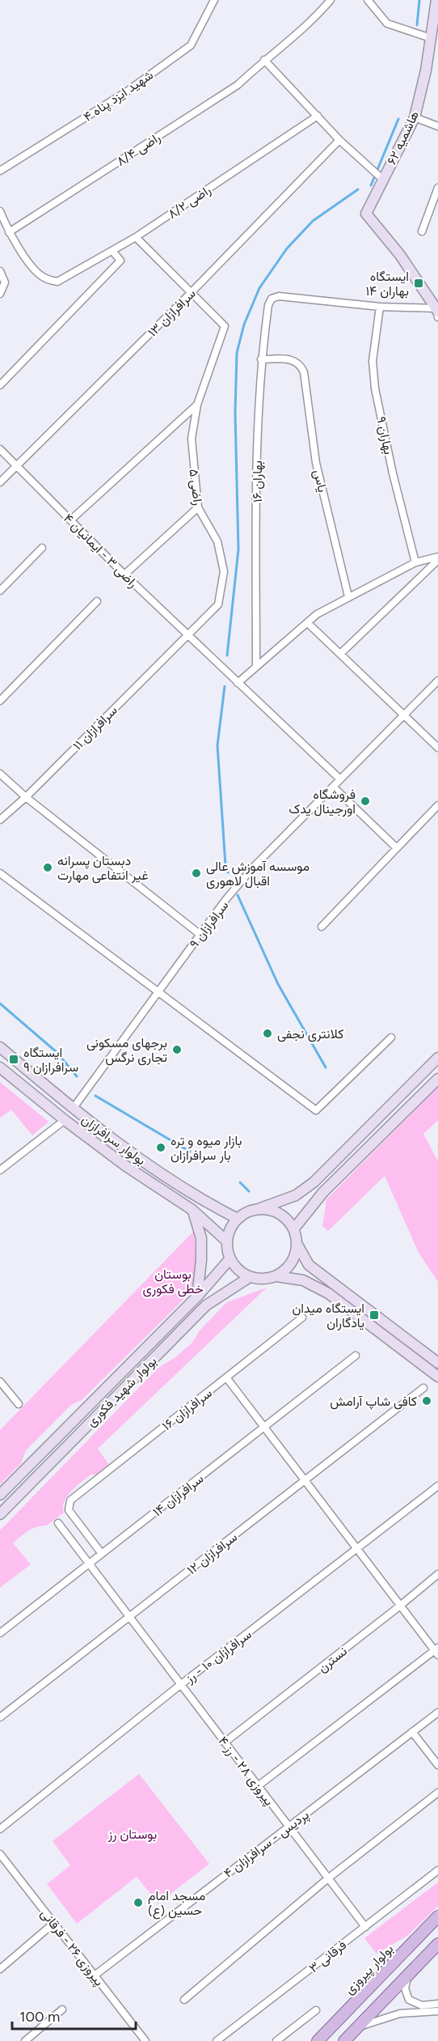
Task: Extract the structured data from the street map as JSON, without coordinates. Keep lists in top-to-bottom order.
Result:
{
  "streets": {
    "main road": [
      "هاشمیه ۶۲",
      "بولوار سرافرازان",
      "بولوار شهید فکوری",
      "بولوار پیروزی"
    ],
    "street": [
      "شهید ایزد پناه ۴",
      "راضی ۸/۴",
      "راضی ۸/۲",
      "سرافرازان ۱۳",
      "بهاران ۹",
      "یاس",
      "بهاران ۱۶",
      "راضی ۵",
      "راضی ۳ - ایمانیان ۴",
      "سرافرازان ۱۱",
      "سرافرازان ۹",
      "سرافرازان ۱۶",
      "سرافرازان ۱۴",
      "سرافرازان ۱۲",
      "سرافرازان ۱۰ - رز",
      "نسترن",
      "پیروزی ۲۸ - رز ۴",
      "پردیس - سرافرازان ۴",
      "پیروزی ۲۶ - فرقانی",
      "فرقانی ۳"
    ]
  },
  "crossings": [
    ["راضی ۸/۴", "راضی ۸/۲"],
    ["سرافرازان ۱۳", "راضی ۵"],
    ["سرافرازان ۱۳", "راضی ۳ - ایمانیان ۴"],
    ["بهاران ۹", "بهاران ۱۶"],
    ["یاس", "بهاران ۱۶"],
    ["راضی ۵", "راضی ۳ - ایمانیان ۴"],
    ["راضی ۵", "سرافرازان ۱۱"],
    ["راضی ۳ - ایمانیان ۴", "سرافرازان ۱۱"],
    ["راضی ۳ - ایمانیان ۴", "سرافرازان ۹"],
    ["سرافرازان ۹", "بولوار سرافرازان"],
    ["بولوار سرافرازان", "بولوار شهید فکوری"],
    ["سرافرازان ۱۶", "سرافرازان ۱۴"],
    ["سرافرازان ۱۴", "پیروزی ۲۸ - رز ۴"],
    ["سرافرازان ۱۲", "پیروزی ۲۸ - رز ۴"],
    ["سرافرازان ۱۰ - رز", "پیروزی ۲۸ - رز ۴"],
    ["نسترن", "پیروزی ۲۸ - رز ۴"],
    ["پیروزی ۲۸ - رز ۴", "پردیس - سرافرازان ۴"],
    ["پیروزی ۲۸ - رز ۴", "فرقانی ۳"],
    ["پردیس - سرافرازان ۴", "پیروزی ۲۶ - فرقانی"]
  ],
  "parks": ["بوستان خطی فکوری", "بوستان رز"],
  "places": {
    "transit": ["ایستگاه بهاران ۱۴", "ایستگاه سرافرازان ۹", "ایستگاه میدان یادگاران"],
    "other": [
      "فروشگاه اورجینال یدک",
      "دبستان پسرانه غیر انتفاعی مهارت",
      "موسسه آموزش عالی اقبال لاهوری",
      "کلانتری نجفی",
      "برجهای مسکونی تجاری نرگس",
      "بازار میوه و تره بار سرافرازان",
      "کافی شاپ آرامش",
      "مسجد امام حسین (ع)"
    ]
  },
  "scale_bar": "100 m"
}
